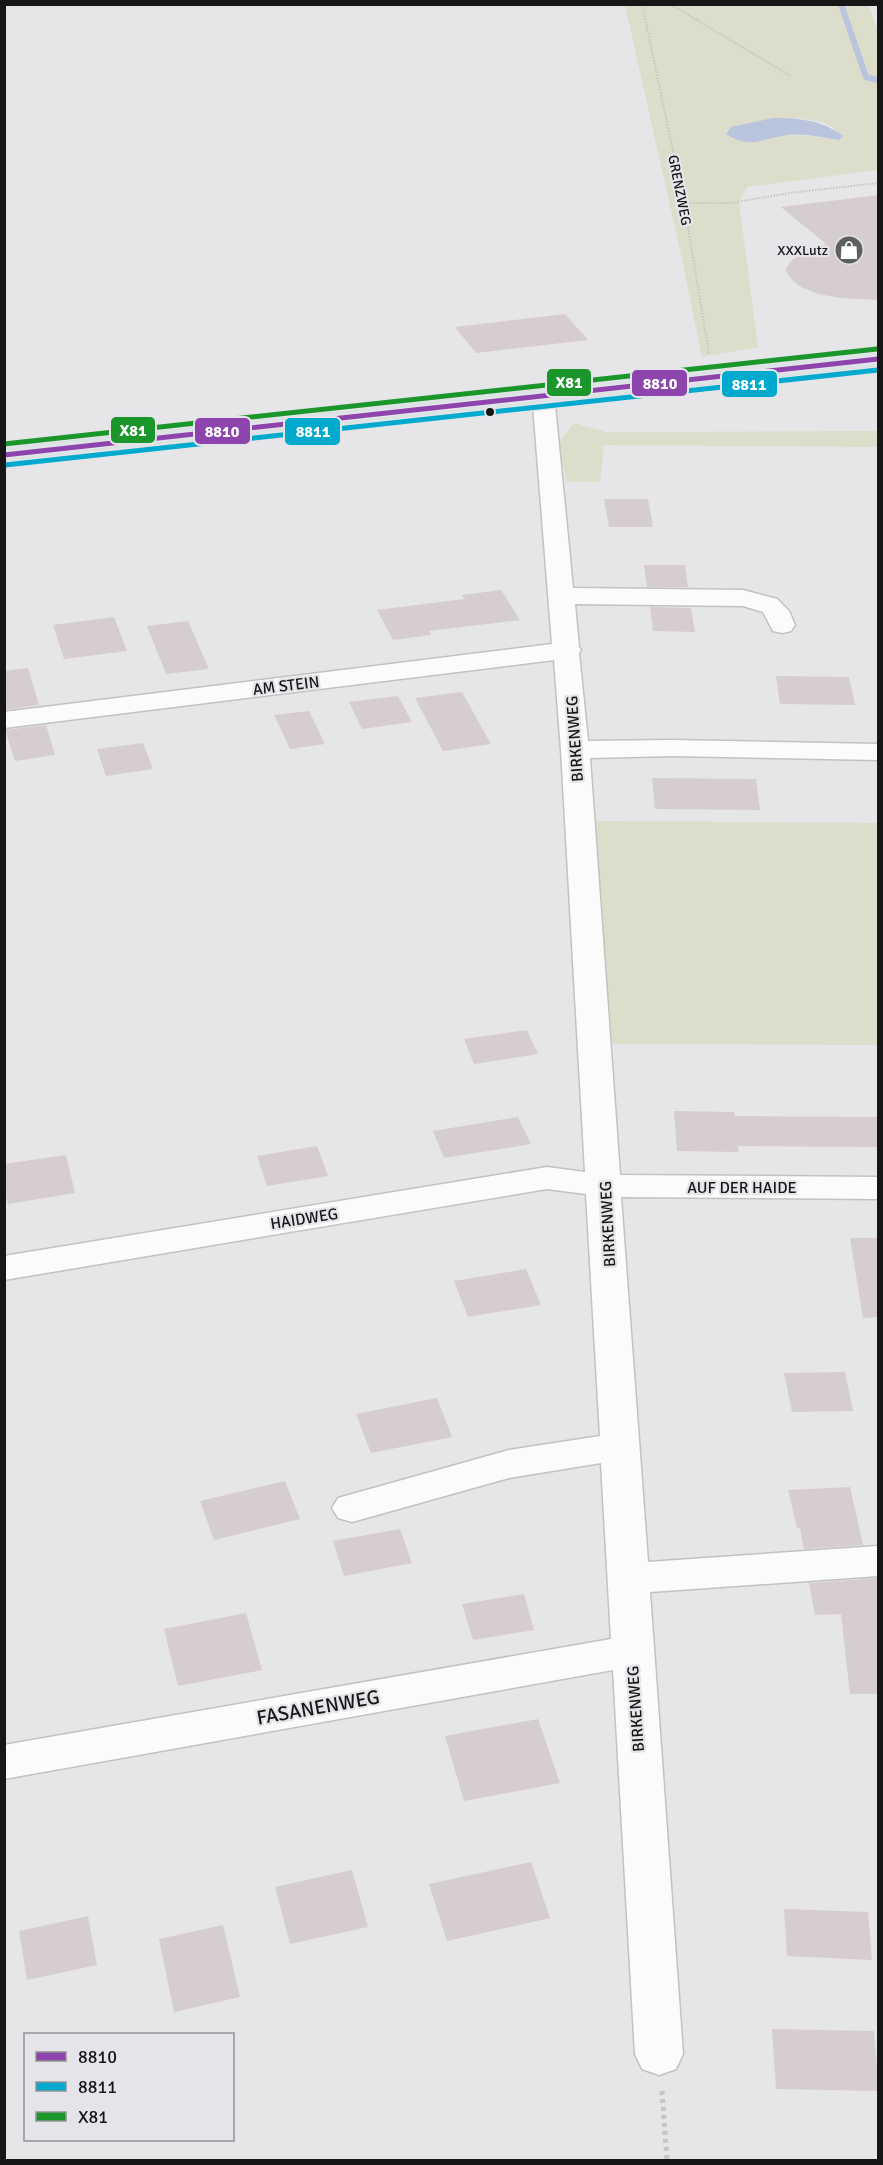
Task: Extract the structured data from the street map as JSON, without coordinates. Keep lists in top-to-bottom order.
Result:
{
  "streets": {
    "street": [
      "AM STEIN",
      "BIRKENWEG",
      "AUF DER HAIDE",
      "HAIDWEG",
      "FASANENWEG"
    ],
    "path": ["GRENZWEG"]
  },
  "crossings": [
    ["AM STEIN", "BIRKENWEG"],
    ["BIRKENWEG", "AUF DER HAIDE"],
    ["BIRKENWEG", "HAIDWEG"],
    ["BIRKENWEG", "FASANENWEG"],
    ["AUF DER HAIDE", "HAIDWEG"]
  ],
  "places": {
    "shop": ["XXXLutz"]
  },
  "lines": ["transit line X81", "transit line 8810", "transit line 8811"],
  "legend": ["8810", "8811", "X81"]
}
